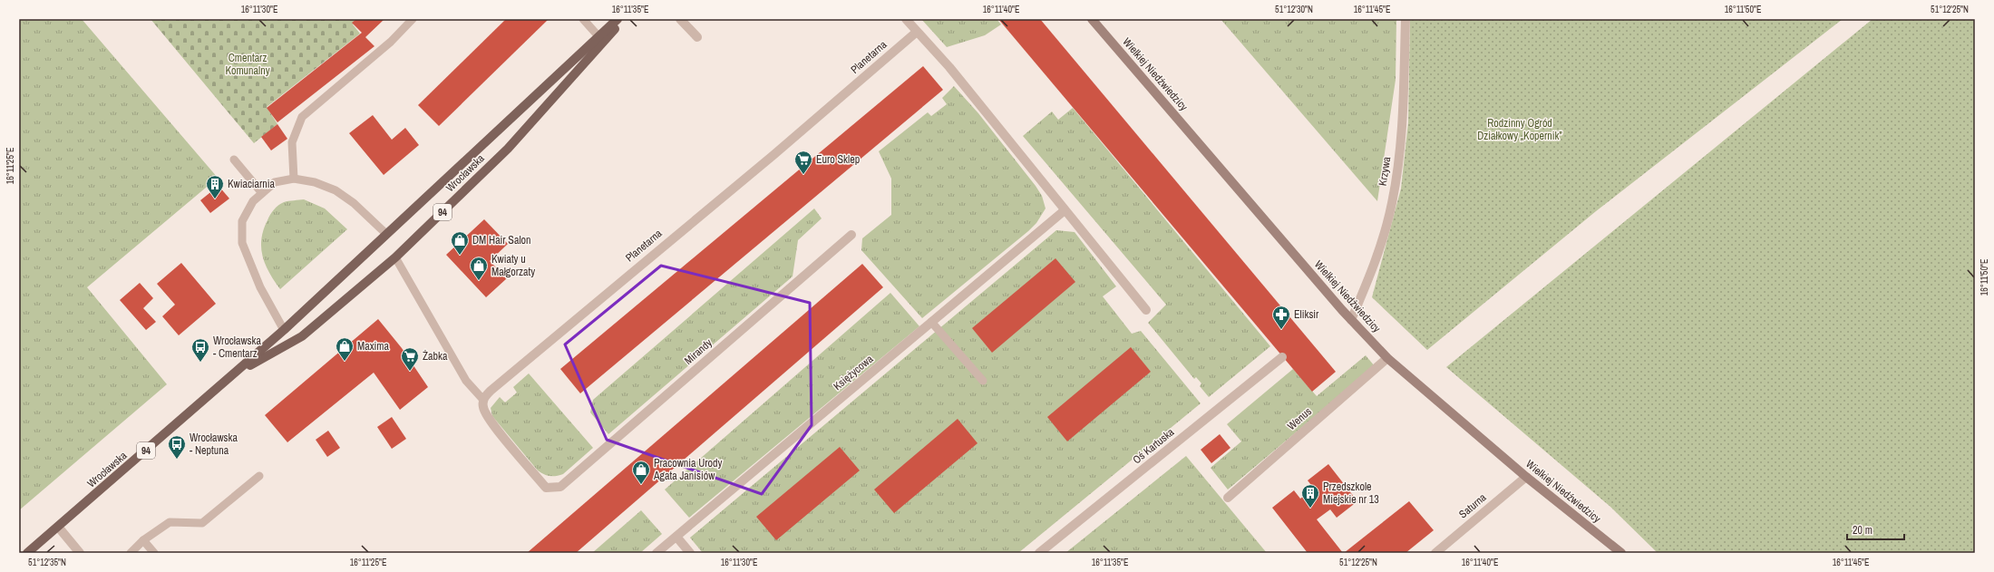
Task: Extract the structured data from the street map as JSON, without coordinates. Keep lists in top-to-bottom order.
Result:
{
  "streets": {
    "main road": ["Wrocławska", "94"],
    "street": [
      "Planetarna",
      "Wielkiej Niedźwiedzicy",
      "Krzywa",
      "Mirandy",
      "Księżycowa",
      "Wenus",
      "Oś Kartuska",
      "Saturna"
    ]
  },
  "crossings": [
    ["Planetarna", "Mirandy"],
    ["Wielkiej Niedźwiedzicy", "Krzywa"],
    ["Wielkiej Niedźwiedzicy", "Wenus"],
    ["Wielkiej Niedźwiedzicy", "Saturna"]
  ],
  "parks": ["Cmentarz Komunalny", "Rodzinny Ogród Działkowy „Kopernik”"],
  "places": {
    "supermarket": ["Euro Sklep", "Żabka"],
    "building": ["Kwiaciarnia", "Przedszkole Miejskie nr 13"],
    "shop": [
      "DM Hair Salon",
      "Kwiaty u Małgorzaty",
      "Maxima",
      "Pracownia Urody Agata Janisiów"
    ],
    "pharmacy": ["Eliksir"],
    "bus stop": ["Wrocławska - Cmentarz", "Wrocławska - Neptuna"]
  },
  "scale_bar": "20 m",
  "coordinates": [
    "16°11'30\"E",
    "16°11'35\"E",
    "16°11'40\"E",
    "51°12'30\"N",
    "16°11'45\"E",
    "16°11'50\"E",
    "51°12'25\"N",
    "16°11'25\"E",
    "51°12'35\"N"
  ]
}
